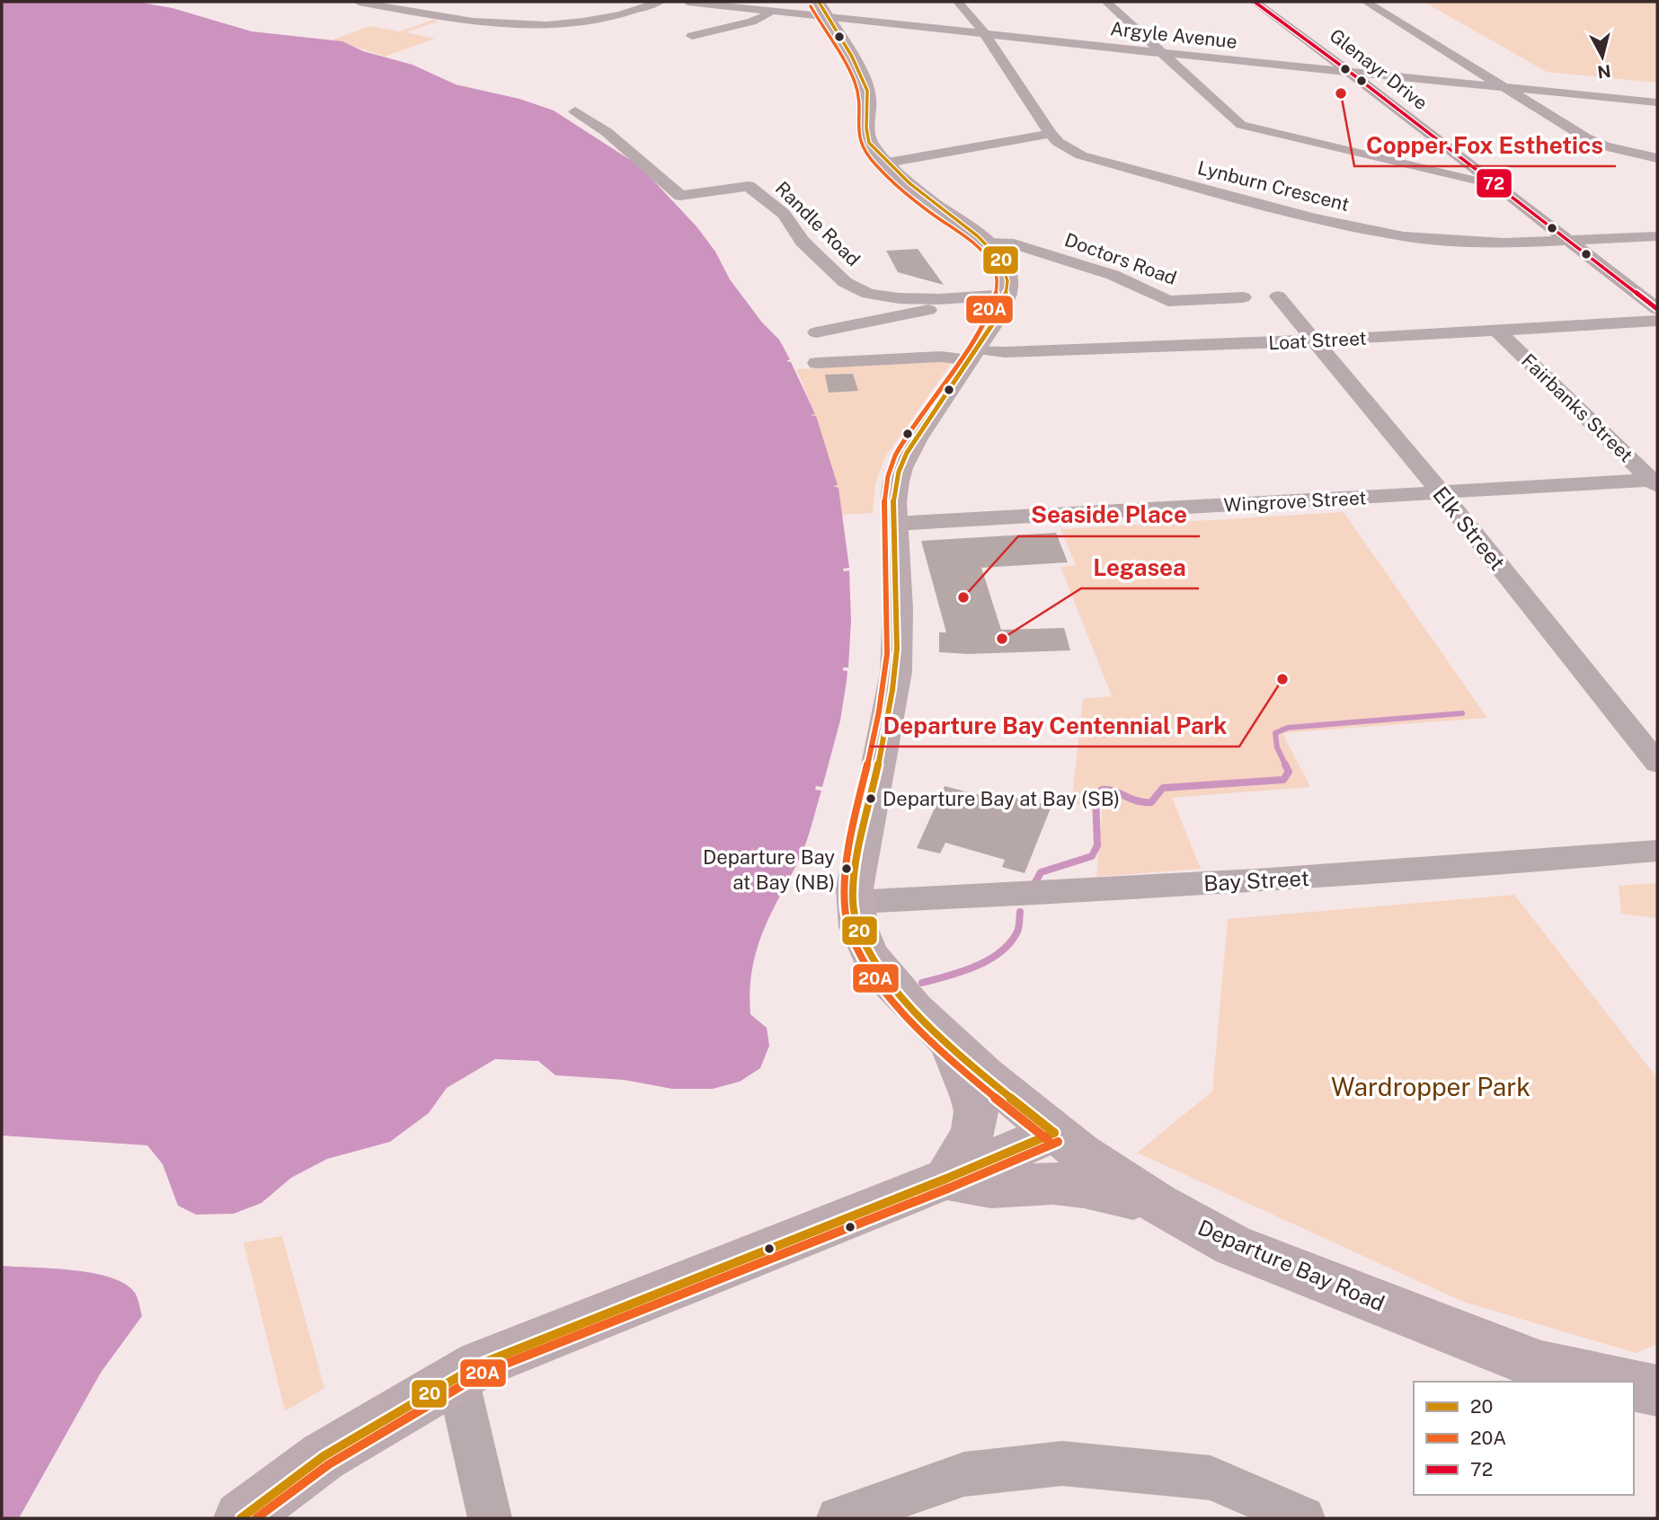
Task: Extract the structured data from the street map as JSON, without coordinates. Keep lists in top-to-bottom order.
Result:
{
  "streets": {
    "main road": ["Departure Bay Road"],
    "street": [
      "Argyle Avenue",
      "Glenayr Drive",
      "Lynburn Crescent",
      "Randle Road",
      "Doctors Road",
      "Loat Street",
      "Fairbanks Street",
      "Wingrove Street",
      "Elk Street",
      "Bay Street"
    ]
  },
  "crossings": [
    ["Argyle Avenue", "Glenayr Drive"],
    ["Argyle Avenue", "Lynburn Crescent"],
    ["Glenayr Drive", "Lynburn Crescent"],
    ["Randle Road", "Departure Bay Road"],
    ["Loat Street", "Fairbanks Street"],
    ["Loat Street", "Elk Street"],
    ["Loat Street", "Departure Bay Road"],
    ["Fairbanks Street", "Wingrove Street"],
    ["Wingrove Street", "Elk Street"],
    ["Wingrove Street", "Departure Bay Road"],
    ["Bay Street", "Departure Bay Road"]
  ],
  "parks": ["Wardropper Park"],
  "places": [
    "Copper Fox Esthetics",
    "Seaside Place",
    "Legasea",
    "Departure Bay Centennial Park",
    "Departure Bay at Bay (SB)",
    "Departure Bay at Bay (NB)"
  ],
  "lines": ["transit line 20", "transit line 72", "transit line 20A"],
  "legend": ["20", "20A", "72"],
  "north": "bottom"
}
